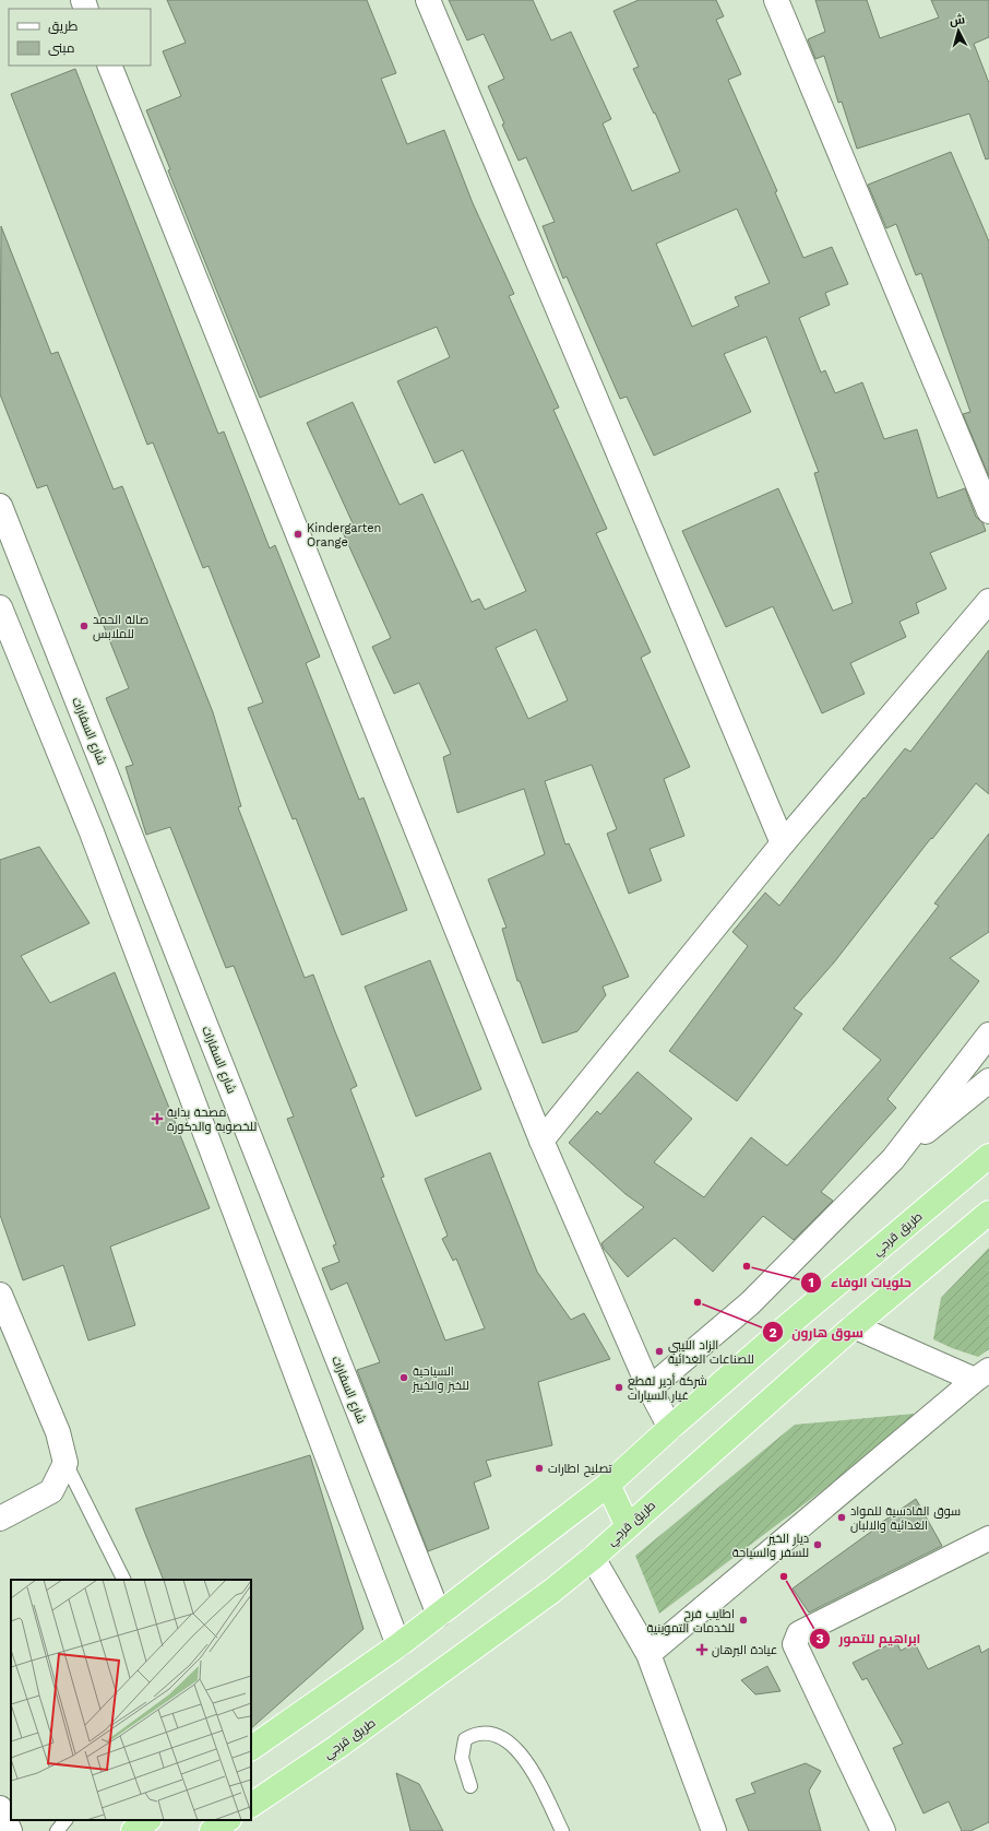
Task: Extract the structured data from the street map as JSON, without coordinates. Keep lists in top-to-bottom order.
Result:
{
  "streets": {
    "highway": ["طريق قرجي"],
    "street": ["شارع السفارات"]
  },
  "crossings": [
    ["شارع السفارات", "طريق قرجي"]
  ],
  "places": {
    "other": [
      "Kindergarten Orange",
      "صالة الحمد للملابس",
      "حلويات الوفاء",
      "سوق هارون",
      "الزاد الليبي للصناعات الغذائية",
      "السياحية للخبز والخبيز",
      "شركة أدير لقطع غيار السيارات",
      "تصليح اطارات",
      "سوق القادسية للمواد الغذائية والالبان",
      "ديار الخير للسفر والسياحة",
      "ابراهيم للتمور",
      "اطايب فرح للخدمات التموينية"
    ],
    "health": ["مصحة بداية للخصوبة والدكورة", "عيادة البرهان"]
  },
  "legend": ["طريق", "مبنى"],
  "north": "top"
}
